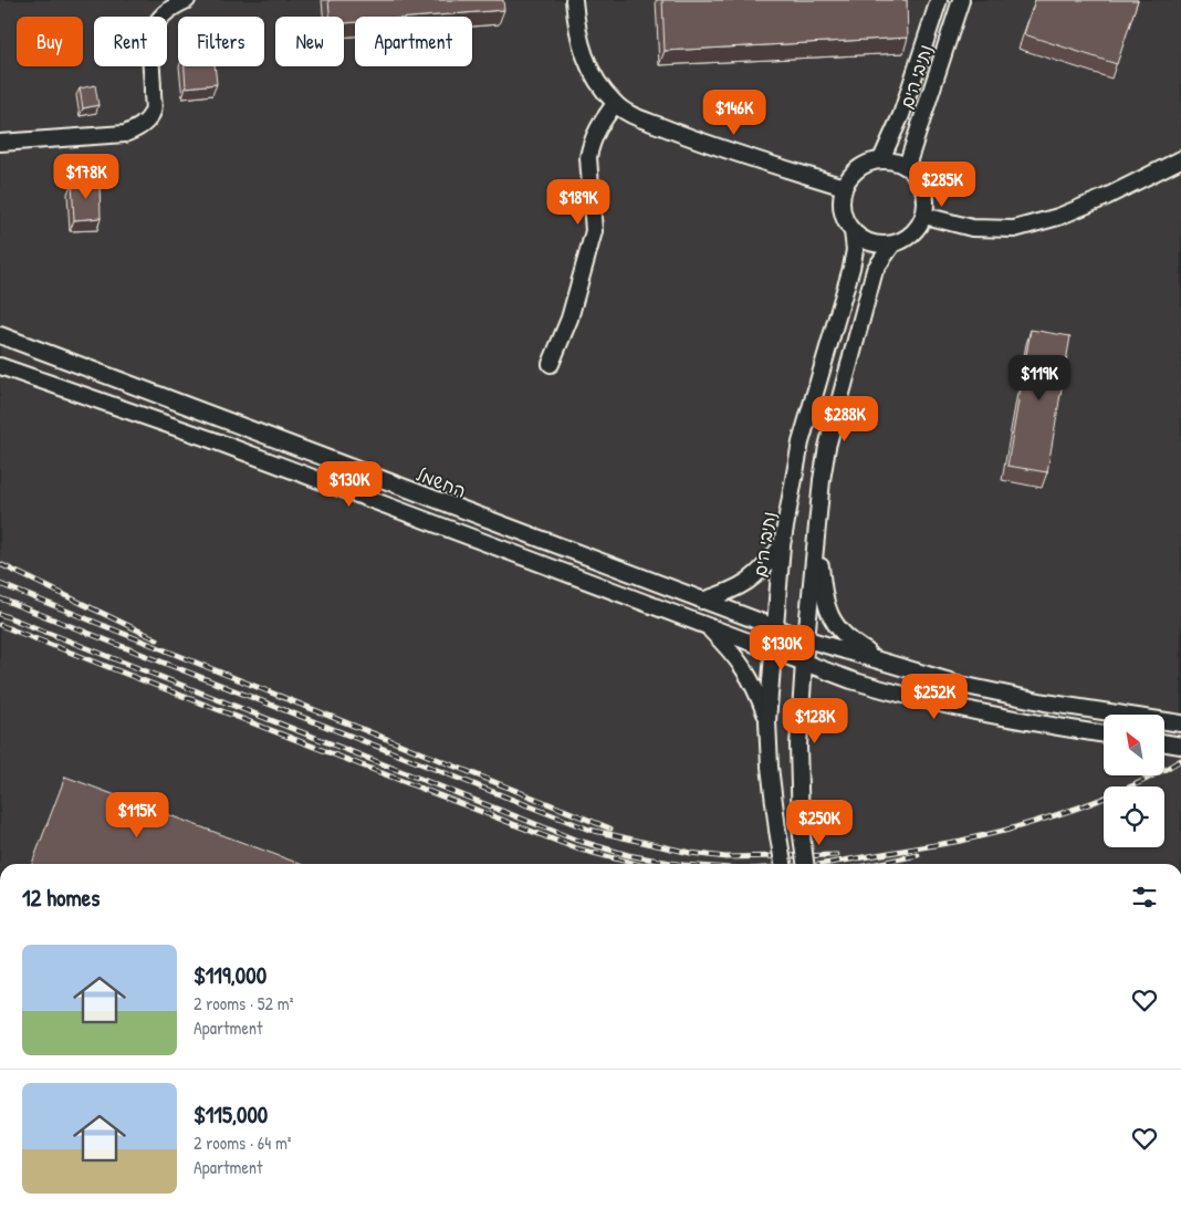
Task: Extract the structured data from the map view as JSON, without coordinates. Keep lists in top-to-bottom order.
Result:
{
  "streets": {
    "street": ["נתיבי הים", "החשמל"]
  },
  "crossings": [
    ["נתיבי הים", "החשמל"]
  ],
  "north": "top left",
  "page": {
    "chip": [
      "Buy",
      "Rent",
      "Filters",
      "New",
      "Apartment"
    ],
    "price": [
      "$146K",
      "$178K",
      "$285K",
      "$189K",
      "$119K",
      "$288K",
      "$130K",
      "$130K",
      "$252K",
      "$128K",
      "$115K",
      "$250K"
    ],
    "heading": "12 homes",
    "list": [
      {
        "name": "$119,000",
        "note": "2 rooms · 52 m² · Apartment"
      },
      {
        "name": "$115,000",
        "note": "2 rooms · 64 m² · Apartment"
      }
    ]
  }
}
